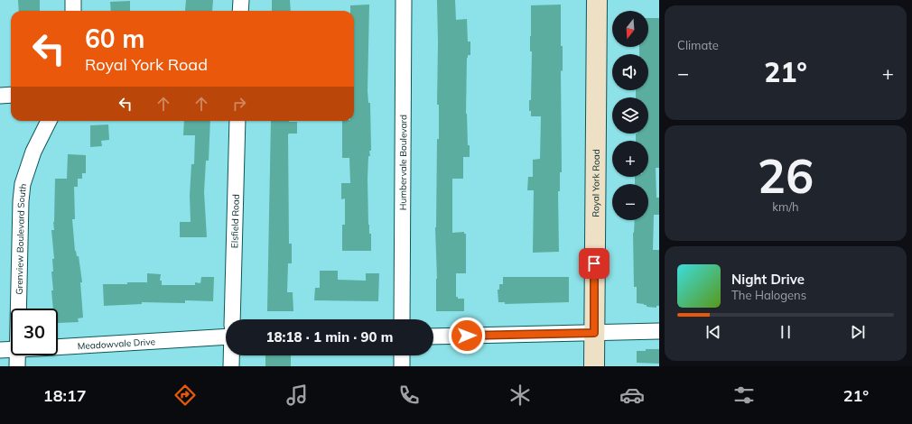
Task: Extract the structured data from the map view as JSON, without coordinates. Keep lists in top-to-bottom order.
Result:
{
  "streets": {
    "main road": ["Royal York Road"],
    "street": [
      "Humbervale Boulevard",
      "Elsfield Road",
      "Grenview Boulevard South",
      "Meadowvale Drive"
    ]
  },
  "north": "bottom",
  "page": {
    "tile": [
      "Climate",
      ["26", "km/h"]
    ],
    "map_buttons": ["+", "−"],
    "turn": ["60 m", "Royal York Road"],
    "heat": ["−", "21°", "+"],
    "song": ["Night Drive", "The Halogens"],
    "limit": "30",
    "trip": "18:18 · 1 min · 90 m",
    "tabs": ["18:17", "21°"]
  }
}
